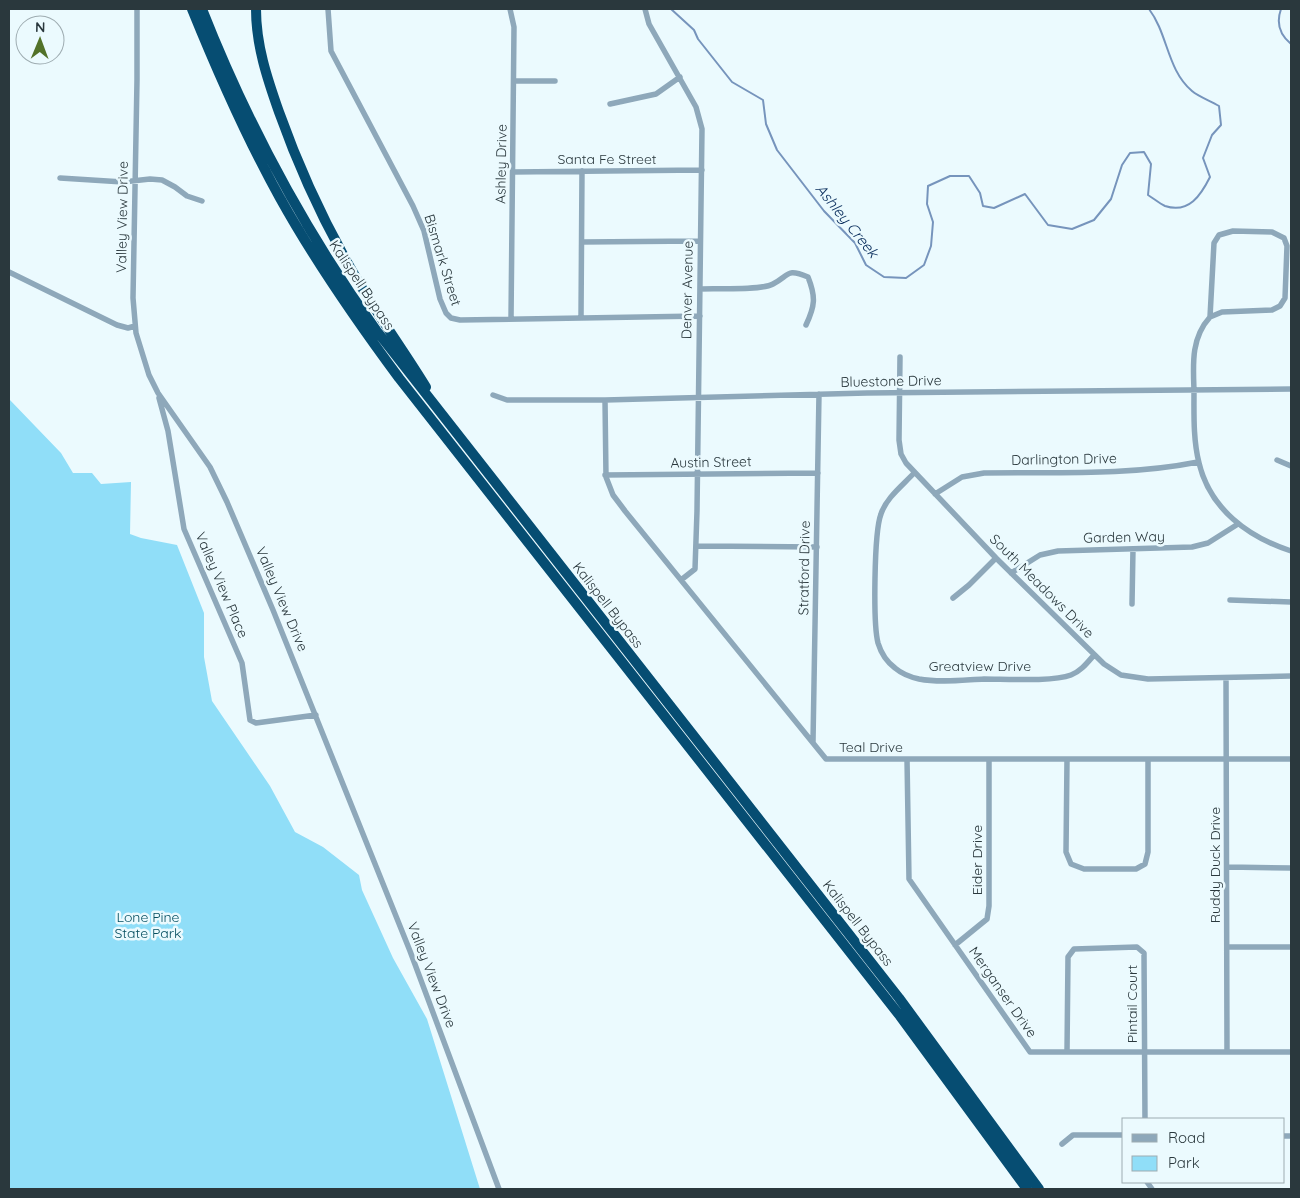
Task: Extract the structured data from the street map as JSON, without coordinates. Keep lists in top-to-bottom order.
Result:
{
  "streets": {
    "highway": ["Kalispell Bypass"],
    "street": [
      "Santa Fe Street",
      "Ashley Drive",
      "Valley View Drive",
      "Bismark Street",
      "Denver Avenue",
      "Bluestone Drive",
      "Darlington Drive",
      "Austin Street",
      "Garden Way",
      "Stratford Drive",
      "Valley View Place",
      "South Meadows Drive",
      "Greatview Drive",
      "Teal Drive",
      "Eider Drive",
      "Ruddy Duck Drive",
      "Merganser Drive",
      "Pintail Court"
    ]
  },
  "crossings": [
    ["Santa Fe Street", "Ashley Drive"],
    ["Santa Fe Street", "Denver Avenue"],
    ["Ashley Drive", "Bismark Street"],
    ["Valley View Drive", "Valley View Place"],
    ["Bismark Street", "Denver Avenue"],
    ["Denver Avenue", "Bluestone Drive"],
    ["Denver Avenue", "Austin Street"],
    ["Denver Avenue", "Teal Drive"],
    ["Bluestone Drive", "Stratford Drive"],
    ["Bluestone Drive", "South Meadows Drive"],
    ["Bluestone Drive", "Teal Drive"],
    ["Darlington Drive", "South Meadows Drive"],
    ["Austin Street", "Stratford Drive"],
    ["Austin Street", "Teal Drive"],
    ["Garden Way", "South Meadows Drive"],
    ["Stratford Drive", "Teal Drive"],
    ["South Meadows Drive", "Greatview Drive"],
    ["South Meadows Drive", "Ruddy Duck Drive"],
    ["Teal Drive", "Eider Drive"],
    ["Teal Drive", "Ruddy Duck Drive"],
    ["Teal Drive", "Merganser Drive"],
    ["Eider Drive", "Merganser Drive"],
    ["Ruddy Duck Drive", "Merganser Drive"],
    ["Merganser Drive", "Pintail Court"]
  ],
  "water": ["Ashley Creek"],
  "parks": ["Lone Pine State Park"],
  "legend": ["Road", "Park"],
  "north": "top"
}
